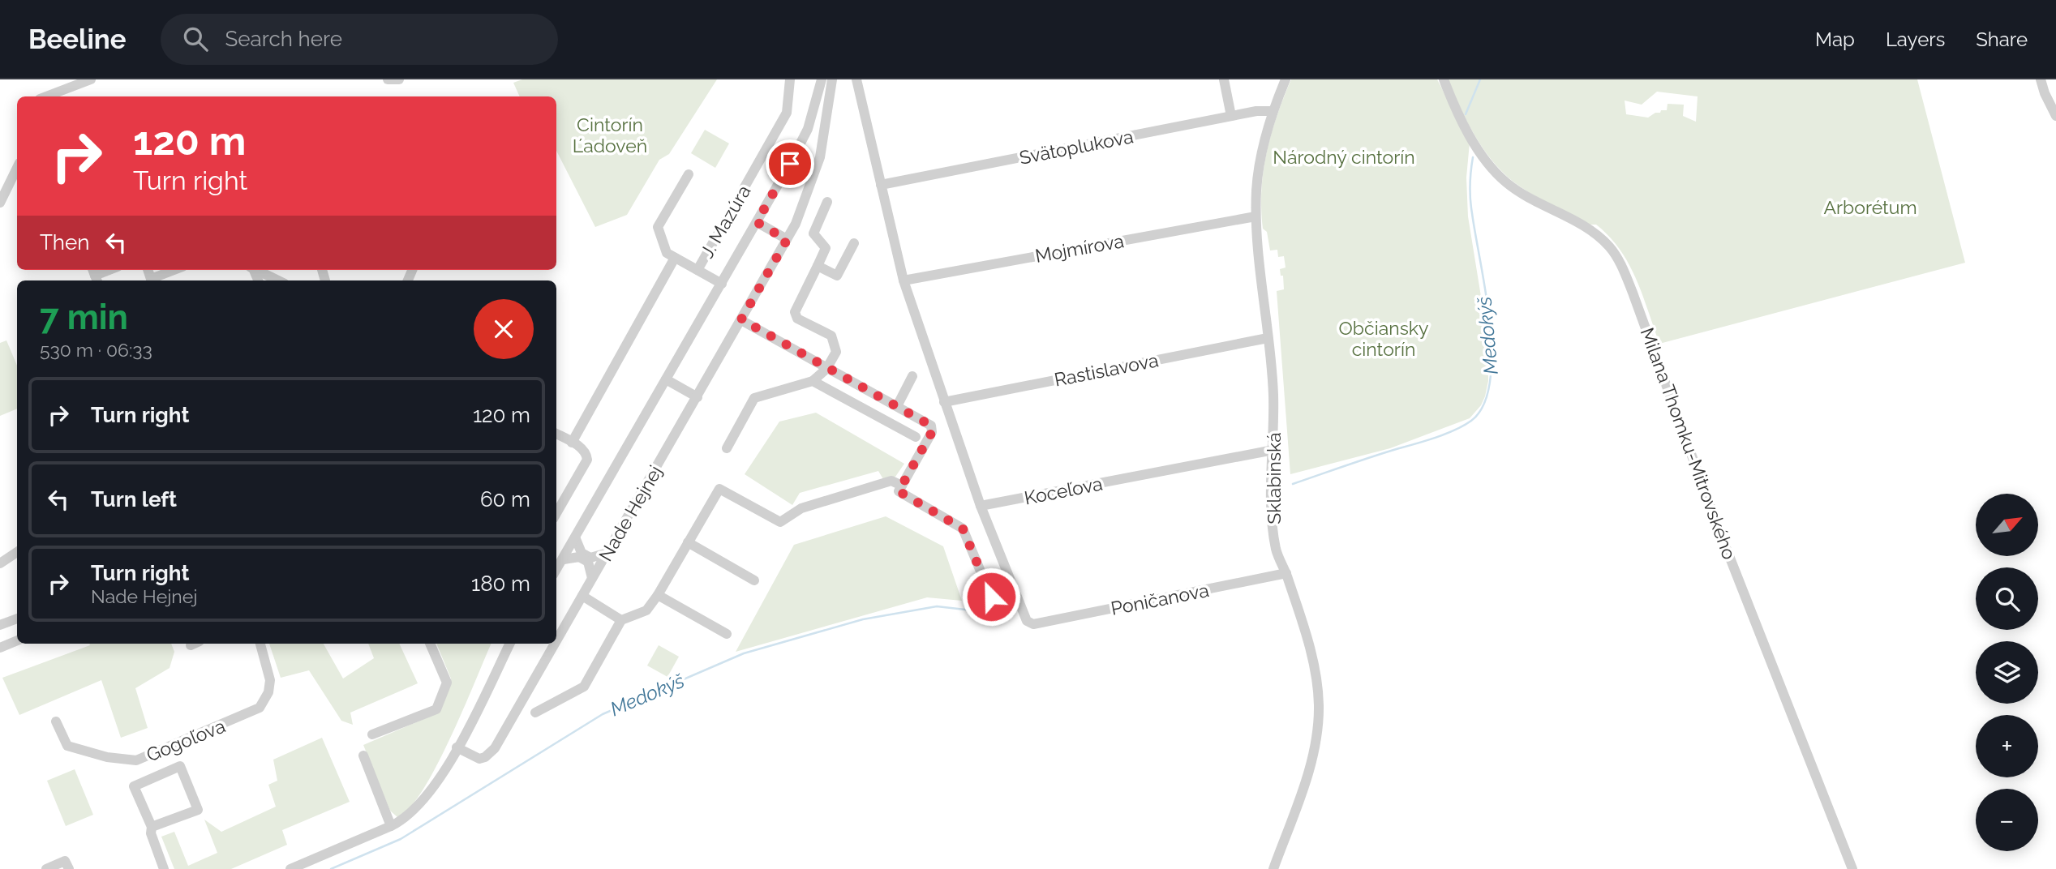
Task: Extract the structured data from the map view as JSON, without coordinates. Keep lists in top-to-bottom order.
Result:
{
  "streets": {
    "street": [
      "Svätoplukova",
      "J. Mazúra",
      "Mojmírova",
      "Rastislavova",
      "Milana Thomku-Mitrovského",
      "Sklabinská",
      "Koceľova",
      "Nade Hejnej",
      "Poničanova",
      "Gogoľova"
    ]
  },
  "crossings": [
    ["Svätoplukova", "Sklabinská"],
    ["J. Mazúra", "Nade Hejnej"],
    ["Mojmírova", "Sklabinská"],
    ["Rastislavova", "Sklabinská"],
    ["Sklabinská", "Koceľova"],
    ["Sklabinská", "Poničanova"],
    ["Koceľova", "Poničanova"]
  ],
  "water": ["Medokýš"],
  "parks": [
    "Cintorín Ľadoveň",
    "Národný cintorín",
    "Arborétum",
    "Občiansky cintorín"
  ],
  "north": "top right",
  "page": {
    "header": "Beeline",
    "search": "Search here",
    "nav": ["Map", "Layers", "Share"],
    "turn": ["120 m", "Turn right"],
    "then": "Then",
    "heading": ["7 min", "530 m · 06:33"],
    "list": [
      {
        "name": "Turn right",
        "value": "120 m"
      },
      {
        "name": "Turn left",
        "value": "60 m"
      },
      {
        "name": "Turn right",
        "note": "Nade Hejnej",
        "value": "180 m"
      }
    ],
    "map_buttons": ["+", "−"]
  }
}
